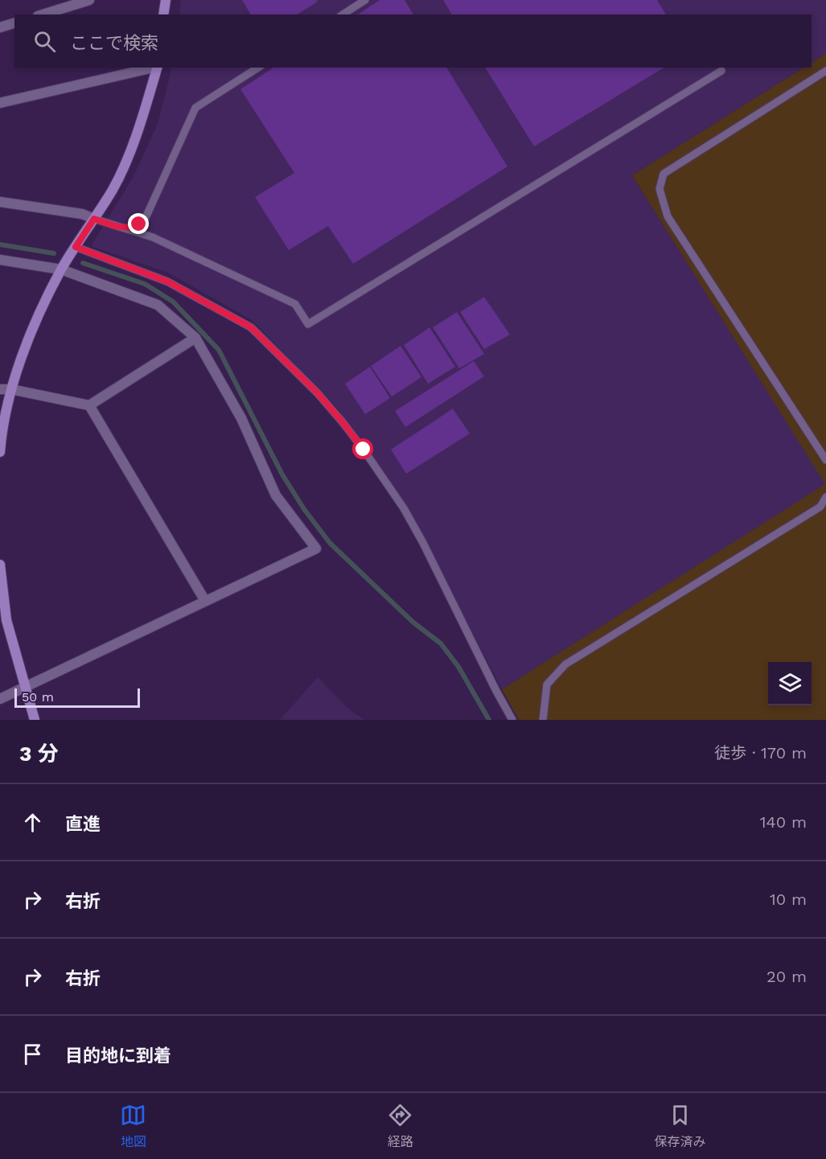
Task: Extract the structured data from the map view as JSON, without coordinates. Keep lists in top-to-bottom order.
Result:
{
  "scale_bar": "50 m",
  "page": {
    "search": "ここで検索",
    "scale": "50 m",
    "heading": ["3 分", "徒歩 · 170 m"],
    "list": [
      ["直進", "140 m"],
      ["右折", "10 m"],
      ["右折", "20 m"],
      "目的地に到着"
    ],
    "nav": ["地図", "経路", "保存済み"]
  }
}
